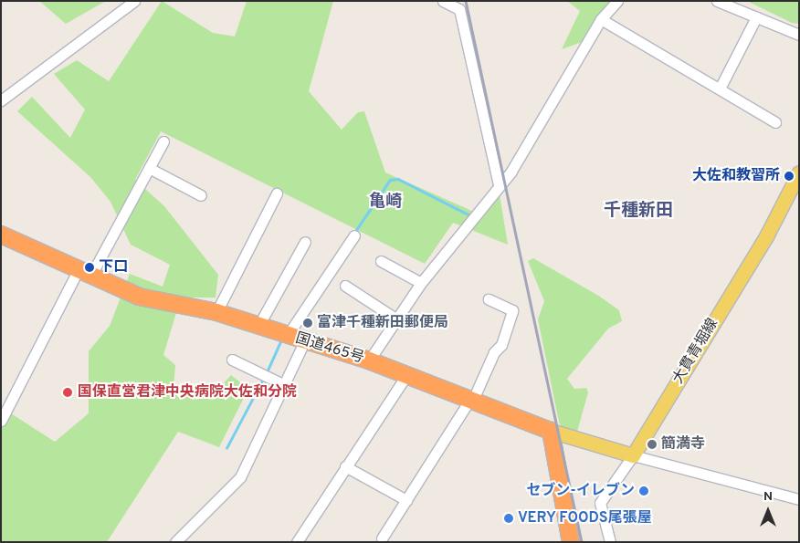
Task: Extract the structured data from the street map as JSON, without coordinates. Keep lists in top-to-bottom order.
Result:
{
  "streets": {
    "highway": ["国道465号"],
    "main road": ["大貫青堀線"]
  },
  "districts": ["亀崎", "千種新田"],
  "places": [
    "大佐和教習所",
    "下口",
    "富津千種新田郵便局",
    "国保直営君津中央病院大佐和分院",
    "簡満寺",
    "セブン-イレブン",
    "VERY FOODS尾張屋"
  ],
  "north": "top"
}
